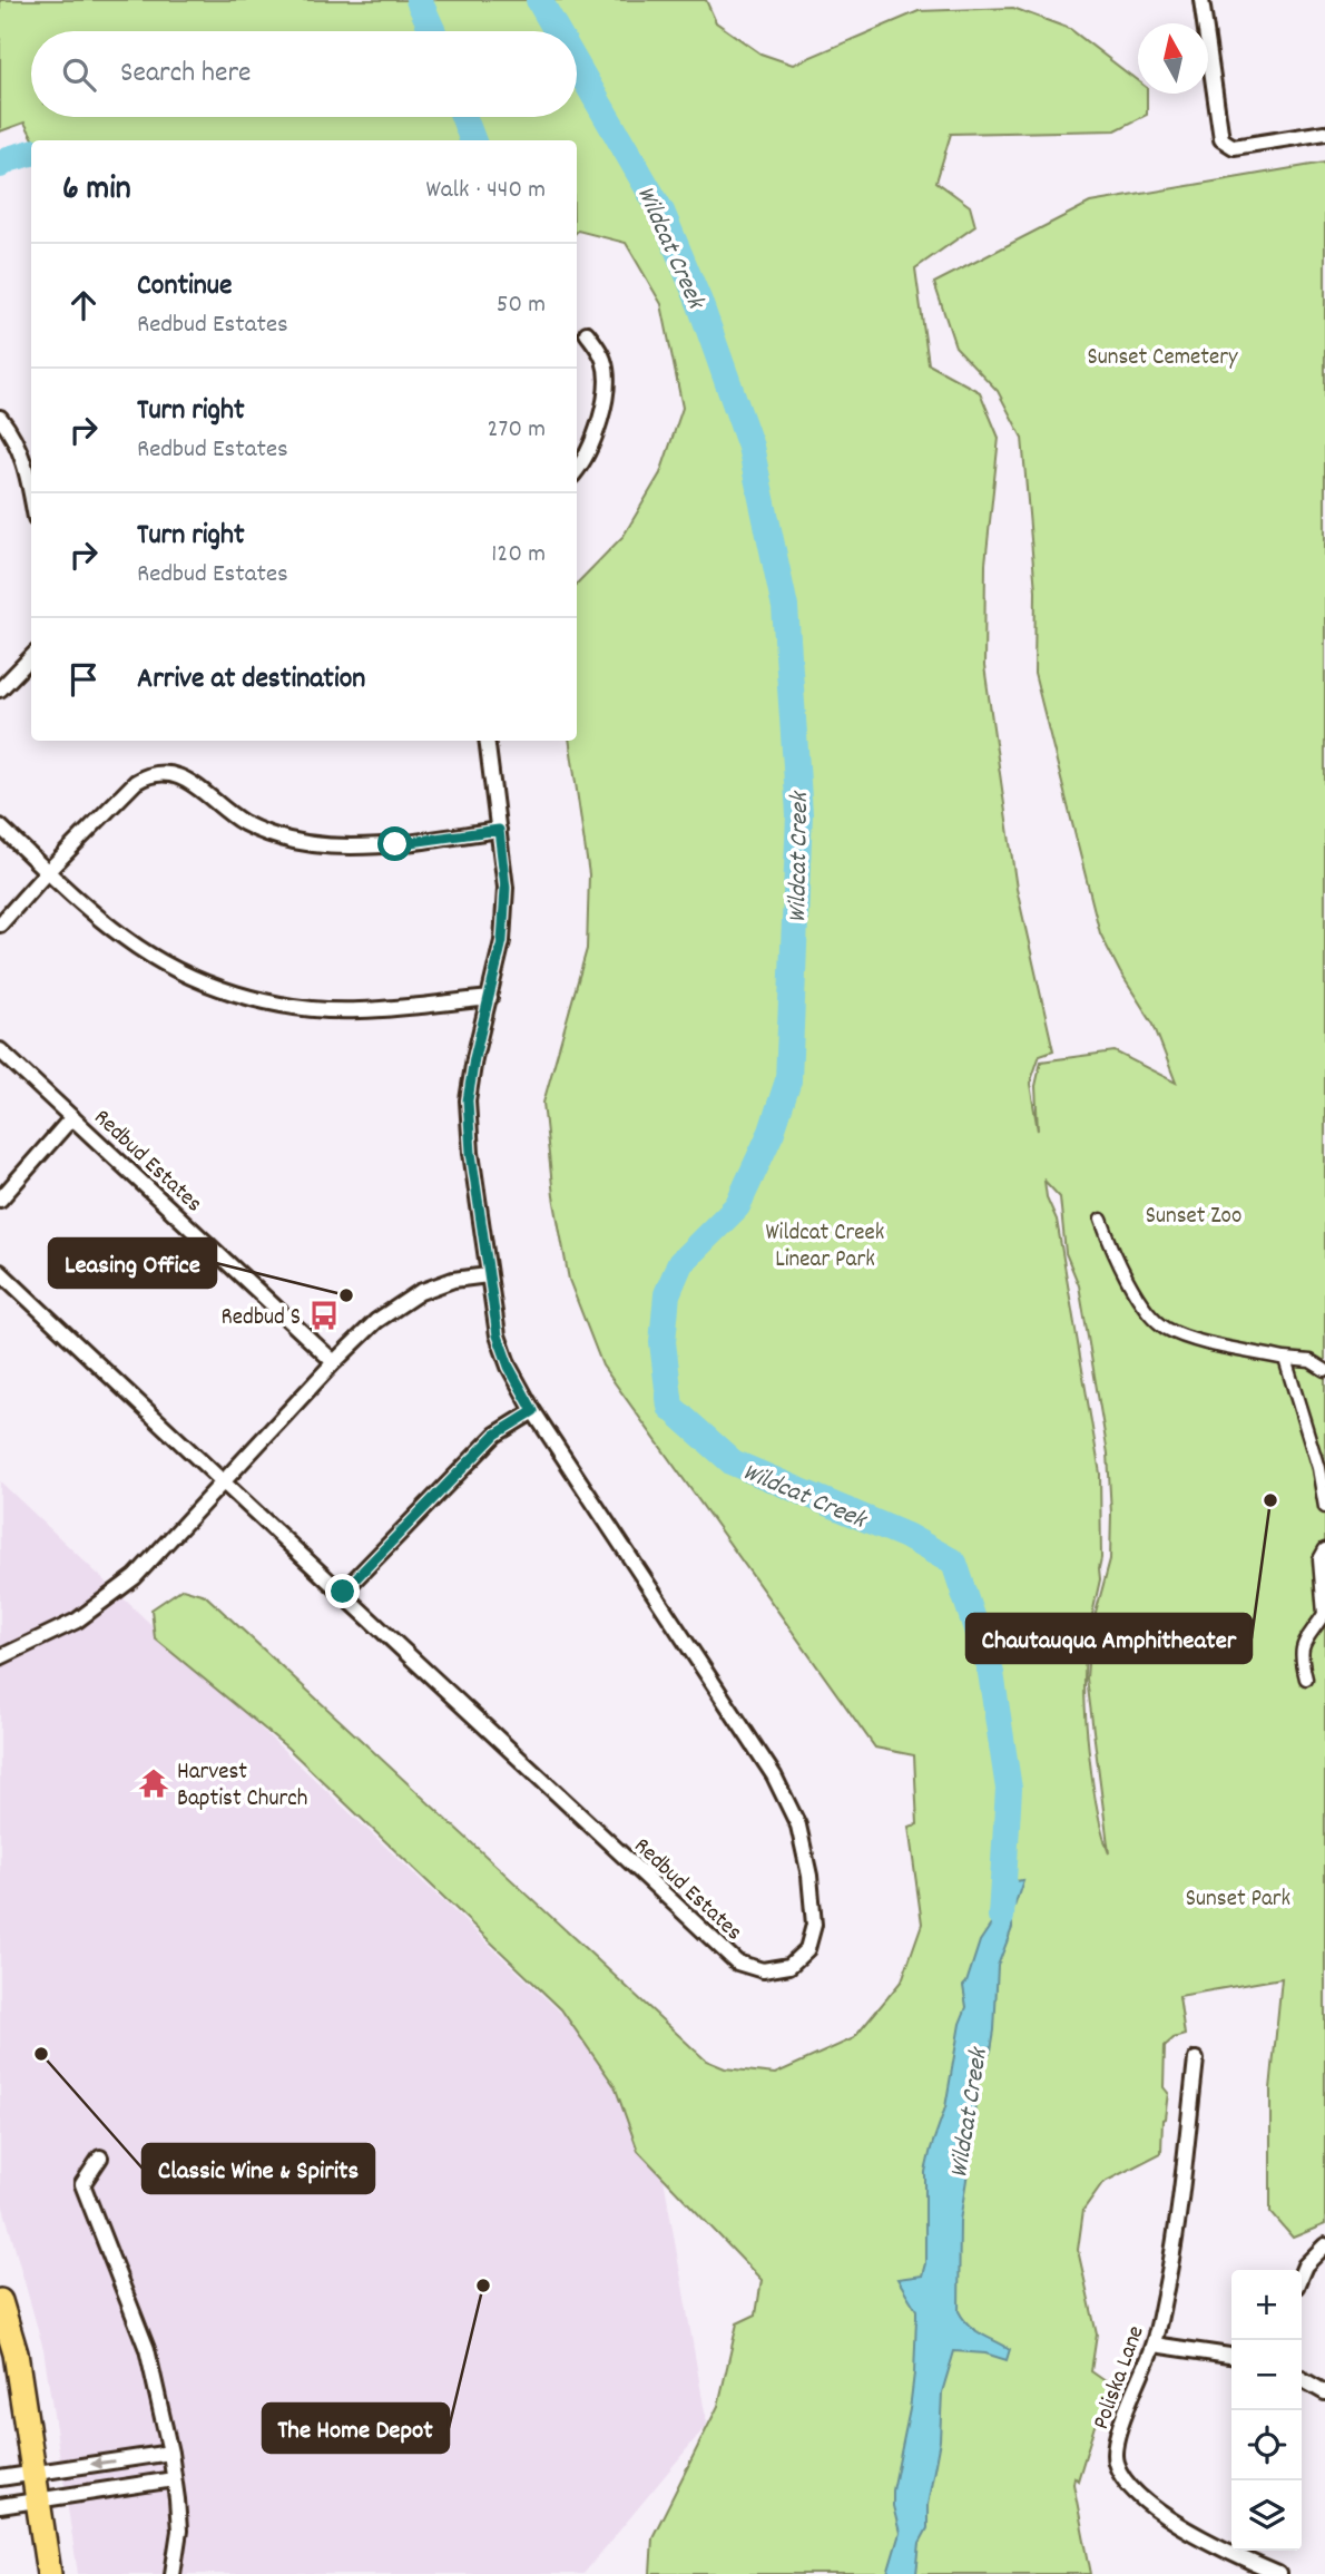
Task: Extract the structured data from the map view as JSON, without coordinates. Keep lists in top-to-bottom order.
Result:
{
  "streets": {
    "street": ["Redbud Estates", "Poliska Lane"]
  },
  "water": ["Wildcat Creek"],
  "parks": [
    "Sunset Cemetery",
    "Sunset Zoo",
    "Wildcat Creek Linear Park",
    "Sunset Park"
  ],
  "places": {
    "other": [
      "Leasing Office",
      "Chautauqua Amphitheater",
      "Classic Wine & Spirits",
      "The Home Depot"
    ],
    "bus stop": ["Redbud S"],
    "temple": ["Harvest Baptist Church"]
  },
  "north": "top",
  "page": {
    "search": "Search here",
    "heading": ["6 min", "Walk · 440 m"],
    "list": [
      ["Continue", "Redbud Estates", "50 m"],
      ["Turn right", "Redbud Estates", "270 m"],
      ["Turn right", "Redbud Estates", "120 m"],
      "Arrive at destination"
    ],
    "map_buttons": ["+", "−"]
  }
}
